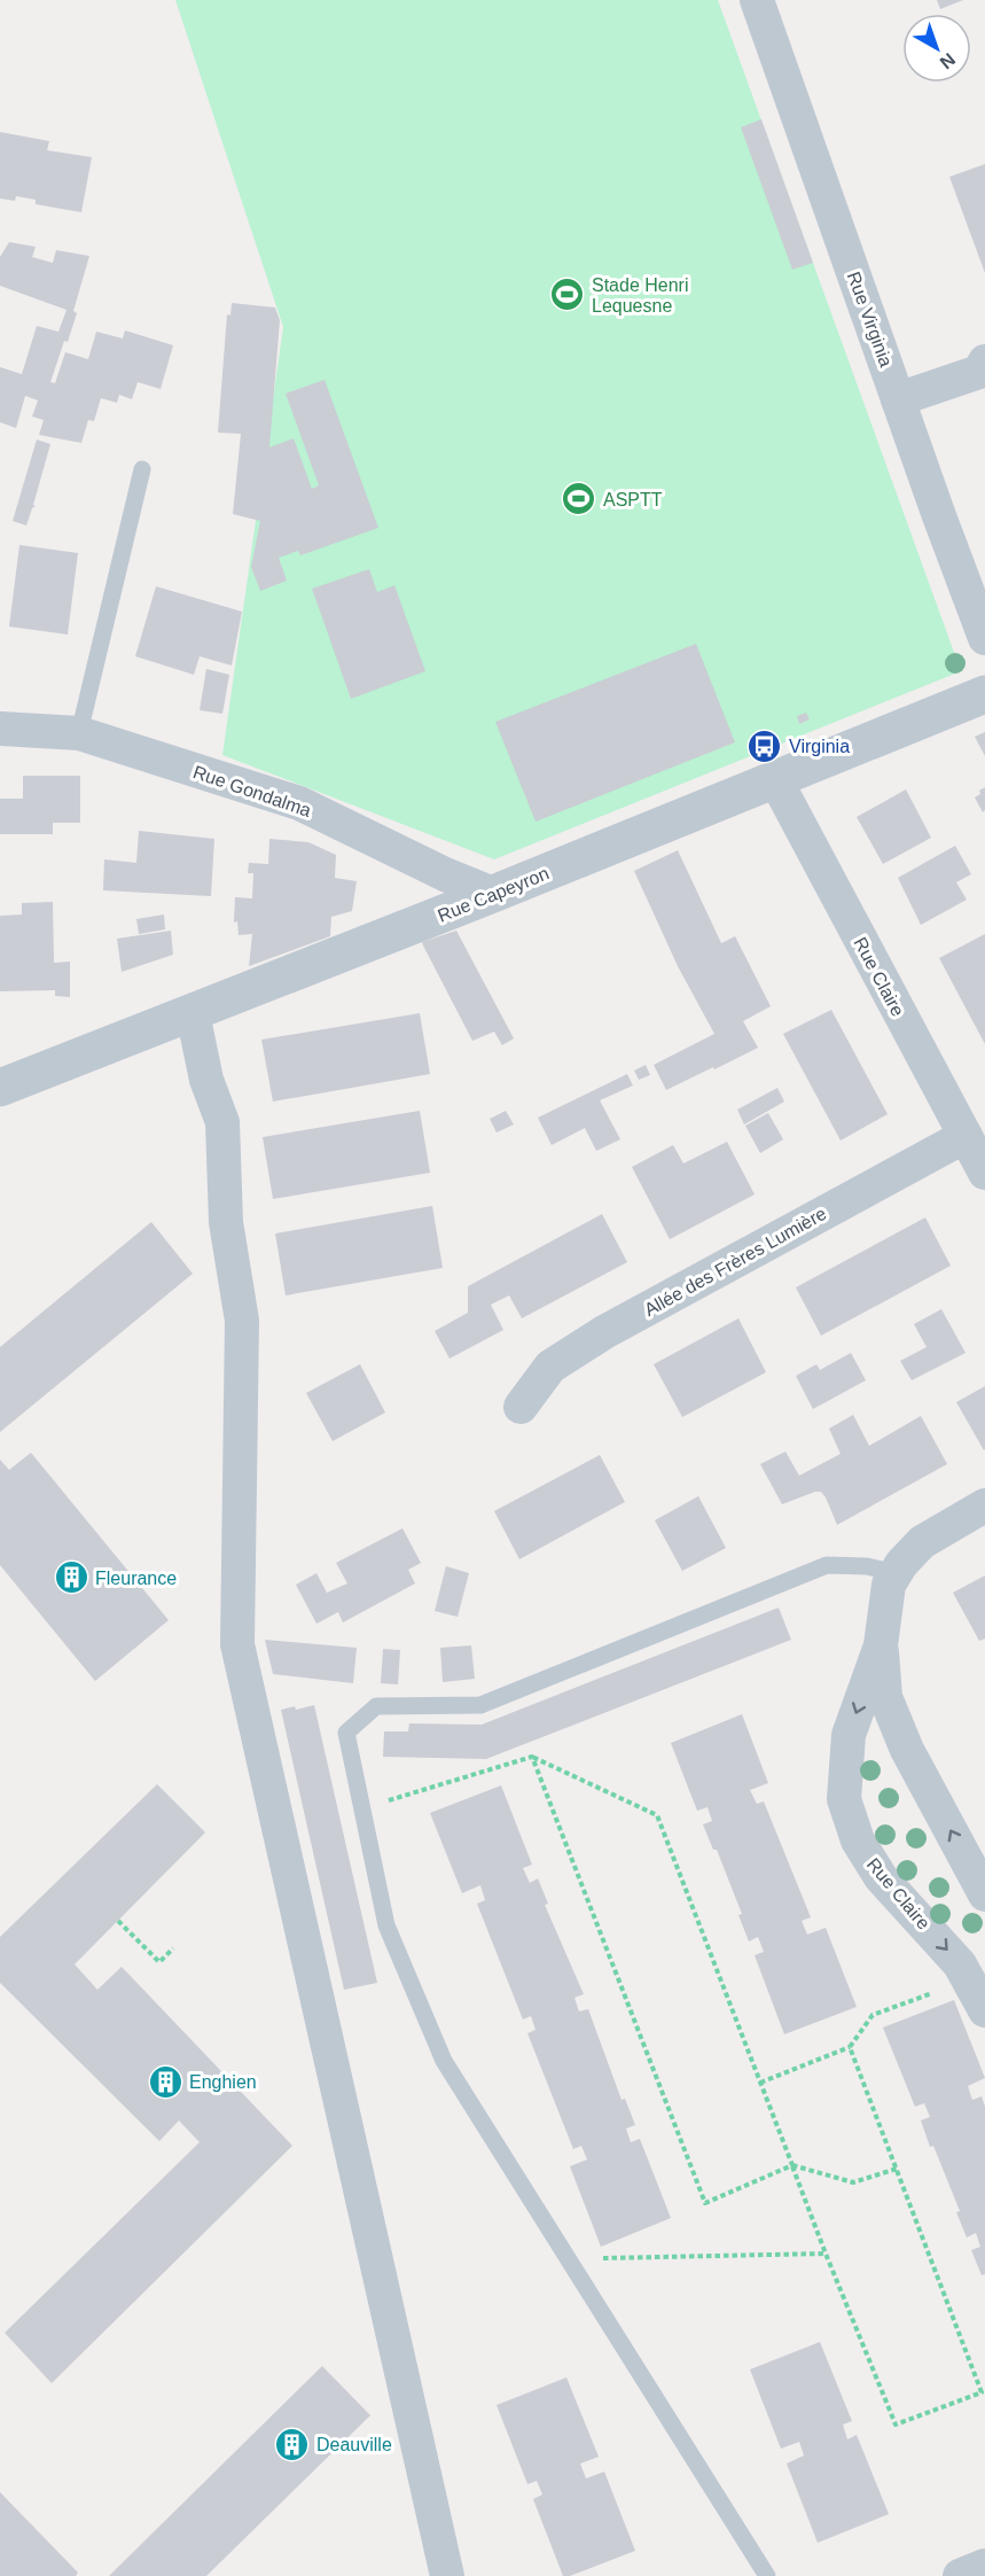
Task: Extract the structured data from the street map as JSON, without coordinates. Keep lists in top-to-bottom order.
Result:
{
  "streets": {
    "street": [
      "Rue Virginia",
      "Rue Gondalma",
      "Rue Capeyron",
      "Rue Claire",
      "Allée des Frères Lumière"
    ]
  },
  "crossings": [
    ["Rue Gondalma", "Rue Capeyron"],
    ["Rue Capeyron", "Rue Claire"],
    ["Rue Claire", "Allée des Frères Lumière"]
  ],
  "places": {
    "sports": ["Stade Henri Lequesne", "ASPTT"],
    "bus stop": ["Virginia"],
    "building": ["Fleurance", "Enghien", "Deauville"]
  },
  "north": "bottom right"
}
